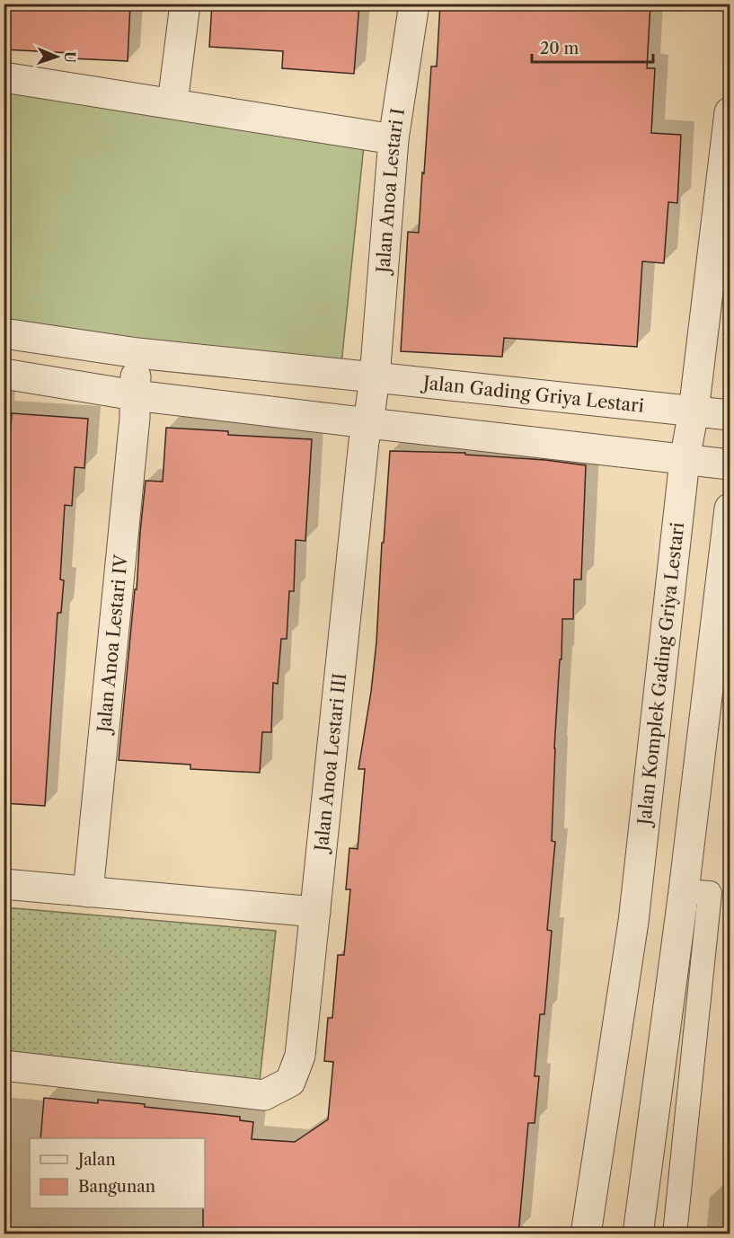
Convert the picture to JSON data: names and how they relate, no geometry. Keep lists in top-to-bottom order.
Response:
{
  "streets": {
    "street": [
      "Jalan Anoa Lestari I",
      "Jalan Gading Griya Lestari",
      "Jalan Anoa Lestari IV",
      "Jalan Komplek Gading Griya Lestari",
      "Jalan Anoa Lestari III"
    ]
  },
  "crossings": [
    ["Jalan Anoa Lestari I", "Jalan Gading Griya Lestari"],
    ["Jalan Anoa Lestari I", "Jalan Anoa Lestari III"],
    ["Jalan Gading Griya Lestari", "Jalan Komplek Gading Griya Lestari"]
  ],
  "legend": ["Jalan", "Bangunan"],
  "scale_bar": "20 m",
  "north": "right"
}
